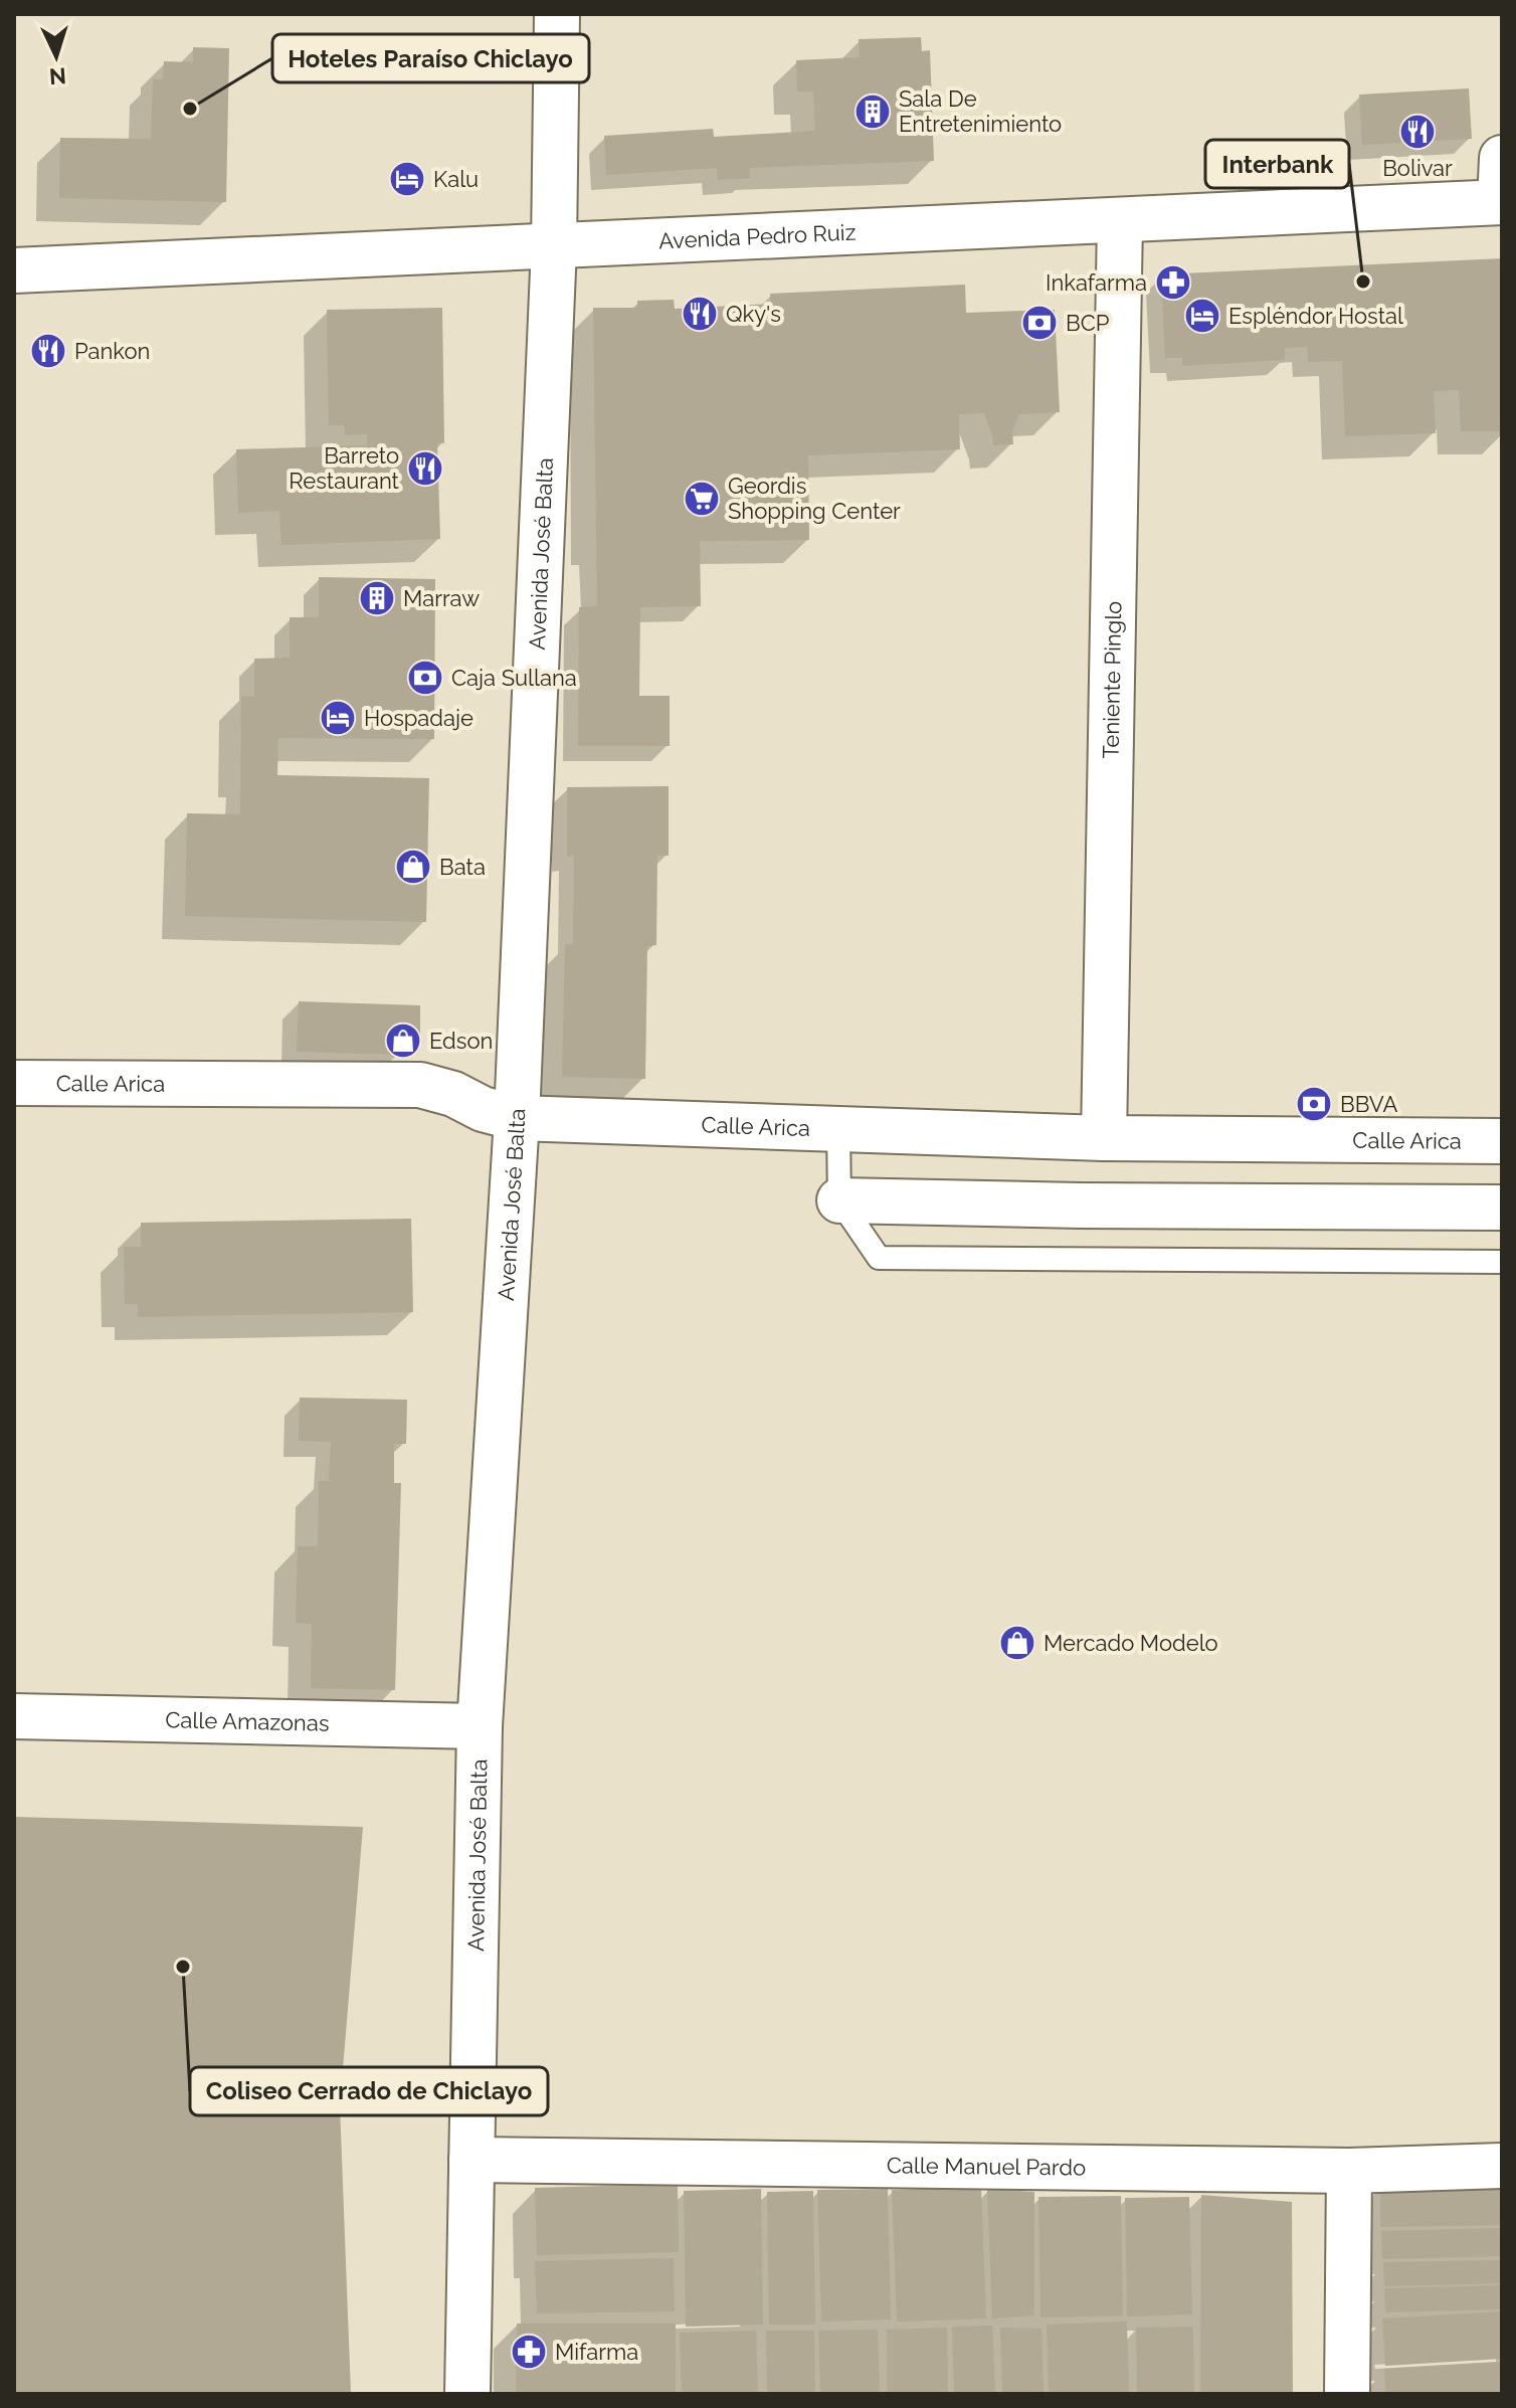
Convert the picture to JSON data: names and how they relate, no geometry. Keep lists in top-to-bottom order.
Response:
{
  "streets": {
    "street": [
      "Avenida Pedro Ruiz",
      "Avenida José Balta",
      "Teniente Pinglo",
      "Calle Arica",
      "Calle Amazonas",
      "Calle Manuel Pardo"
    ]
  },
  "crossings": [
    ["Avenida Pedro Ruiz", "Avenida José Balta"],
    ["Avenida Pedro Ruiz", "Teniente Pinglo"],
    ["Avenida José Balta", "Calle Arica"],
    ["Avenida José Balta", "Calle Amazonas"],
    ["Avenida José Balta", "Calle Manuel Pardo"],
    ["Teniente Pinglo", "Calle Arica"]
  ],
  "places": {
    "other": ["Hoteles Paraíso Chiclayo", "Interbank", "Coliseo Cerrado de Chiclayo"],
    "building": ["Sala De Entretenimiento", "Marraw"],
    "restaurant": [
      "Bolivar",
      "Qky's",
      "Pankon",
      "Barreto Restaurant"
    ],
    "hotel": ["Kalu", "Espléndor Hostal", "Hospadaje"],
    "pharmacy": ["Inkafarma", "Mifarma"],
    "bank": ["BCP", "Caja Sullana", "BBVA"],
    "supermarket": ["Geordis Shopping Center"],
    "shop": ["Bata", "Edson", "Mercado Modelo"]
  },
  "north": "bottom"
}
